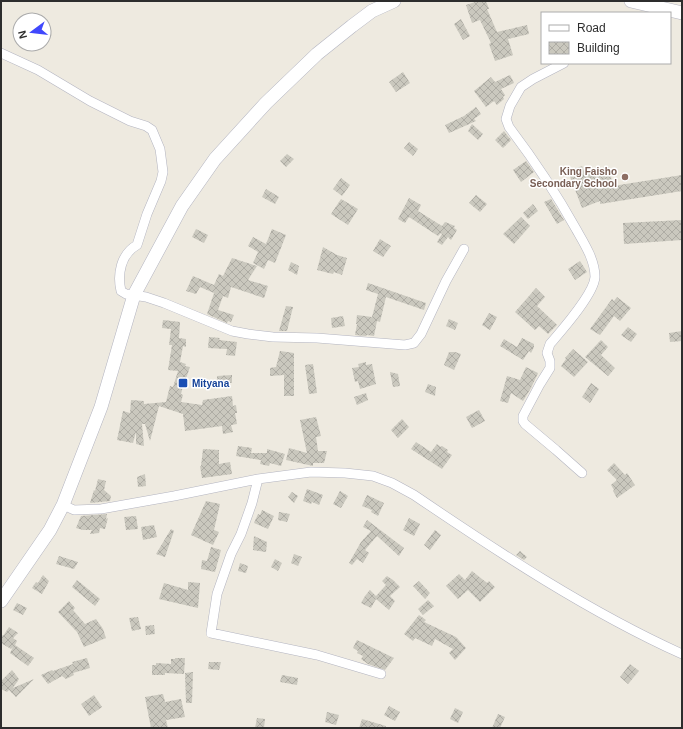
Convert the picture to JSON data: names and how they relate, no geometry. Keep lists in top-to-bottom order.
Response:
{
  "places": {
    "other": ["King Faisho Secondary School"],
    "transit": ["Mityana"]
  },
  "legend": ["Road", "Building"],
  "north": "left"
}
